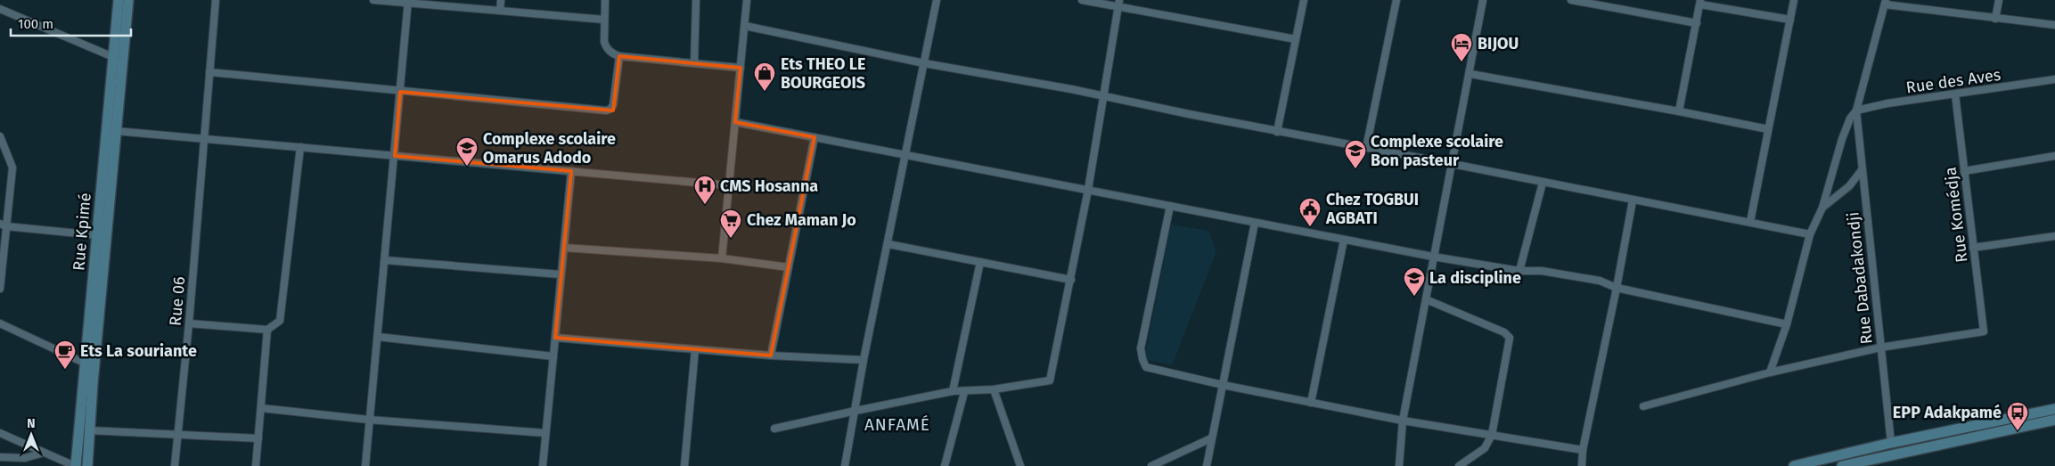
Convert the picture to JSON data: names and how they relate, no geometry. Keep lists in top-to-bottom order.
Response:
{
  "streets": {
    "main road": ["Rue Kpimé"],
    "street": [
      "Rue des Aves",
      "Rue Komédja",
      "Rue Dabadakondji",
      "Rue 06"
    ]
  },
  "crossings": [
    ["Rue des Aves", "Rue Komédja"],
    ["Rue des Aves", "Rue Dabadakondji"],
    ["Rue Komédja", "Rue Dabadakondji"]
  ],
  "districts": ["ANFAMÉ"],
  "places": {
    "hotel": ["BIJOU"],
    "shop": ["Ets THEO LE BOURGEOIS"],
    "school or university": ["Complexe scolaire Omarus Adodo", "Complexe scolaire Bon pasteur", "La discipline"],
    "hospital": ["CMS Hosanna"],
    "public building": ["Chez TOGBUI AGBATI"],
    "supermarket": ["Chez Maman Jo"],
    "cafe": ["Ets La souriante"],
    "bus stop": ["EPP Adakpamé"]
  },
  "scale_bar": "100 m",
  "north": "top"
}
